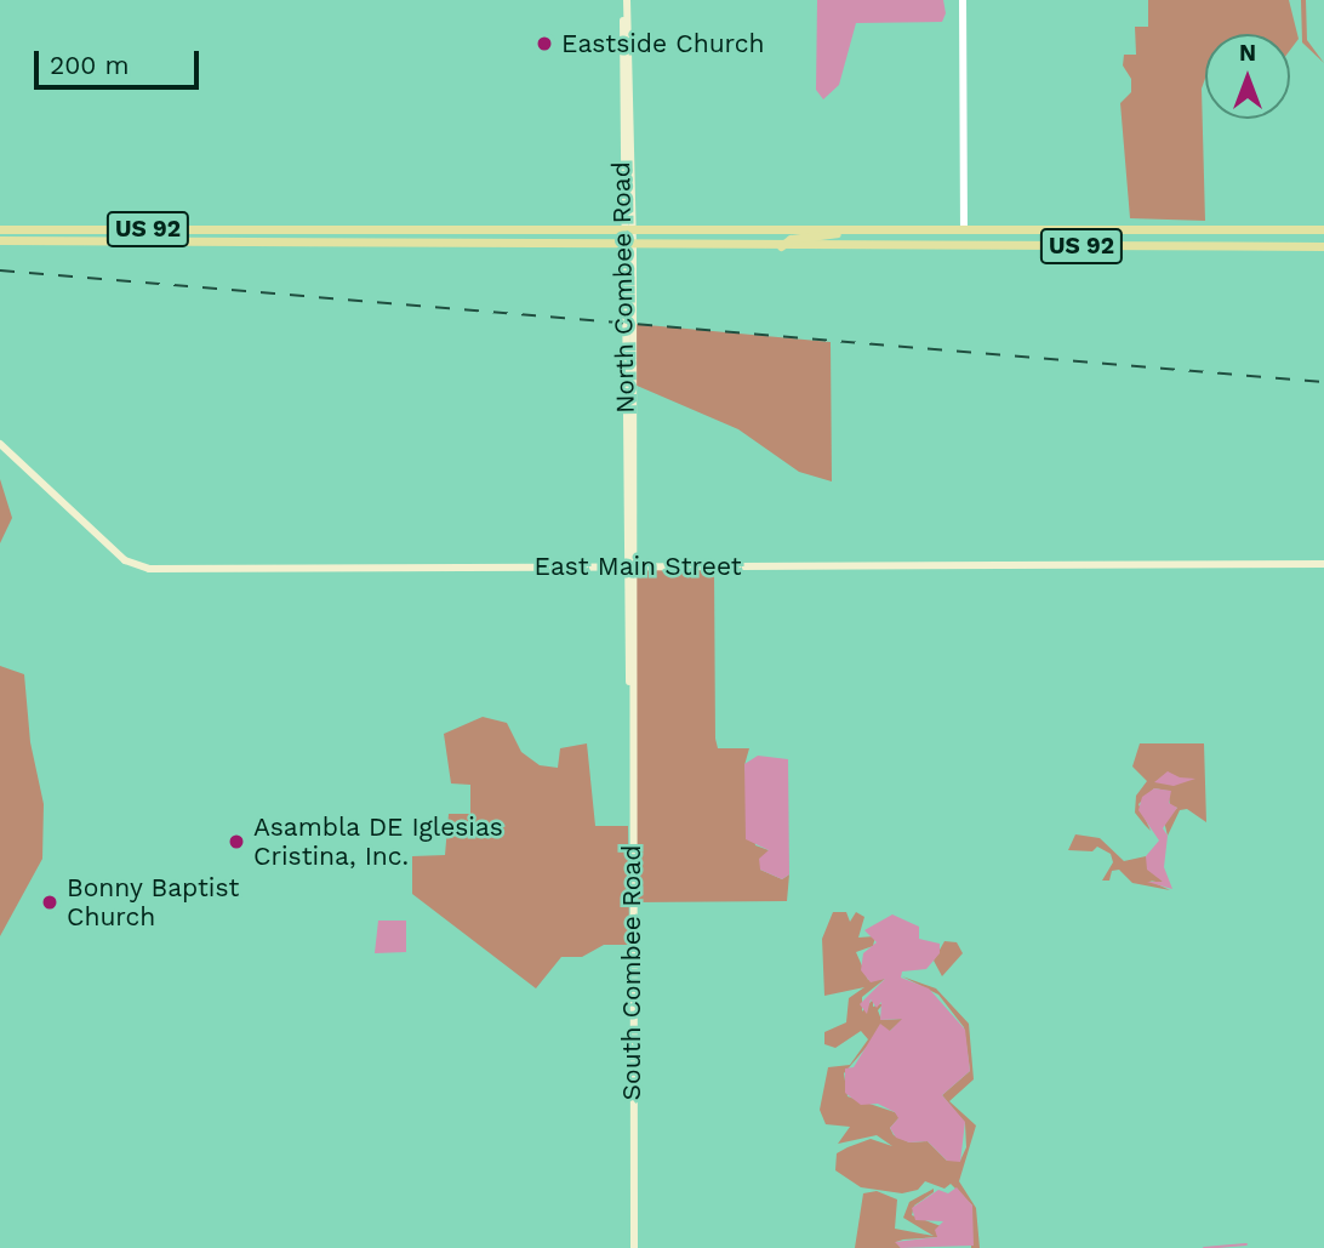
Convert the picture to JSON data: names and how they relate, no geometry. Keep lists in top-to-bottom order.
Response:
{
  "streets": {
    "main road": [
      "US 92",
      "North Combee Road",
      "East Main Street",
      "South Combee Road"
    ]
  },
  "crossings": [
    ["US 92", "North Combee Road"],
    ["North Combee Road", "East Main Street"],
    ["North Combee Road", "South Combee Road"],
    ["East Main Street", "South Combee Road"]
  ],
  "places": ["Eastside Church", "Asambla DE Iglesias Cristina, Inc.", "Bonny Baptist Church"],
  "scale_bar": "200 m",
  "north": "top"
}
